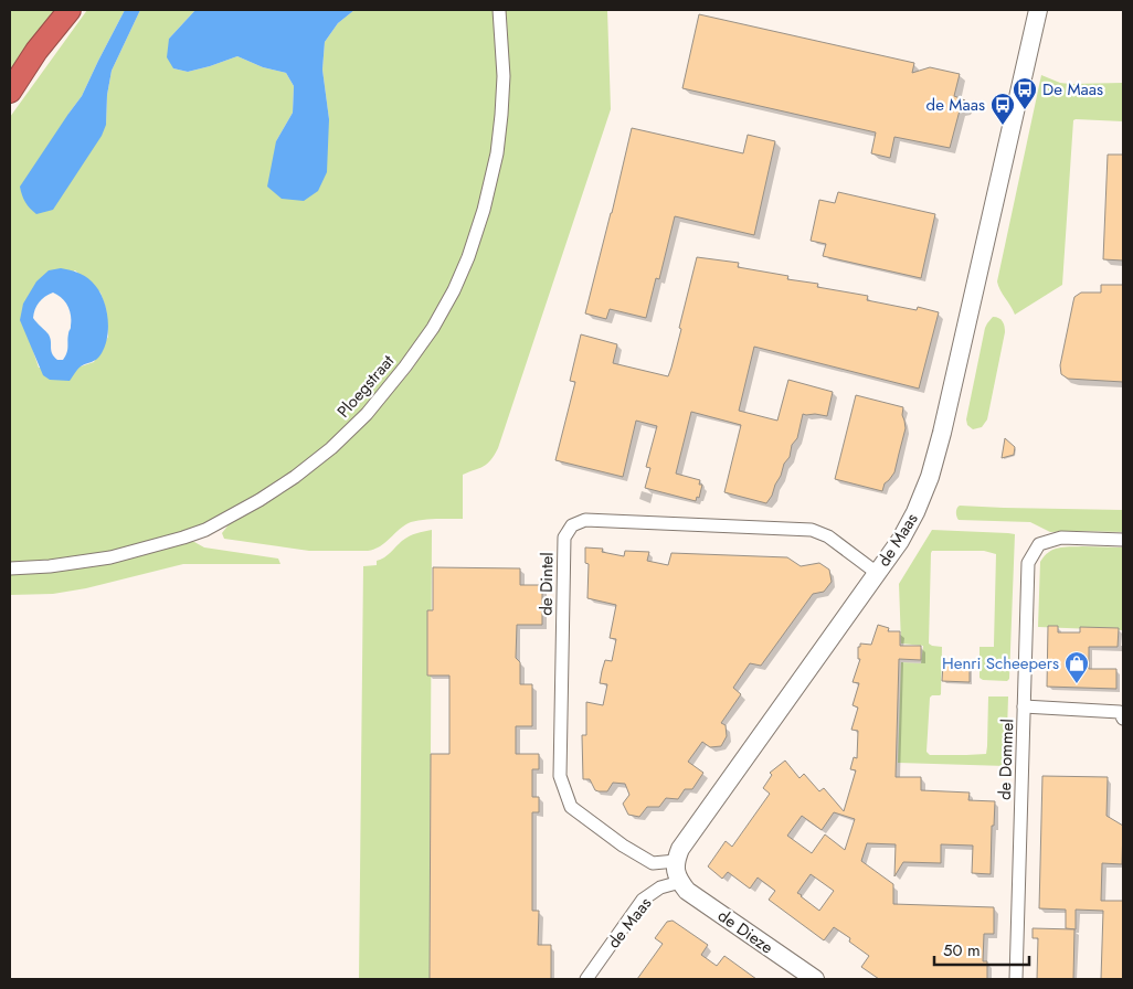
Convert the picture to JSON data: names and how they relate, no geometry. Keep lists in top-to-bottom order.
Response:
{
  "streets": {
    "street": [
      "Ploegstraat",
      "de Maas",
      "de Dintel",
      "de Dommel",
      "de Dieze"
    ]
  },
  "crossings": [
    ["de Maas", "de Dintel"],
    ["de Maas", "de Dieze"]
  ],
  "places": {
    "bus stop": ["De Maas", "de Maas"],
    "shop": ["Henri Scheepers"]
  },
  "scale_bar": "50 m"
}
